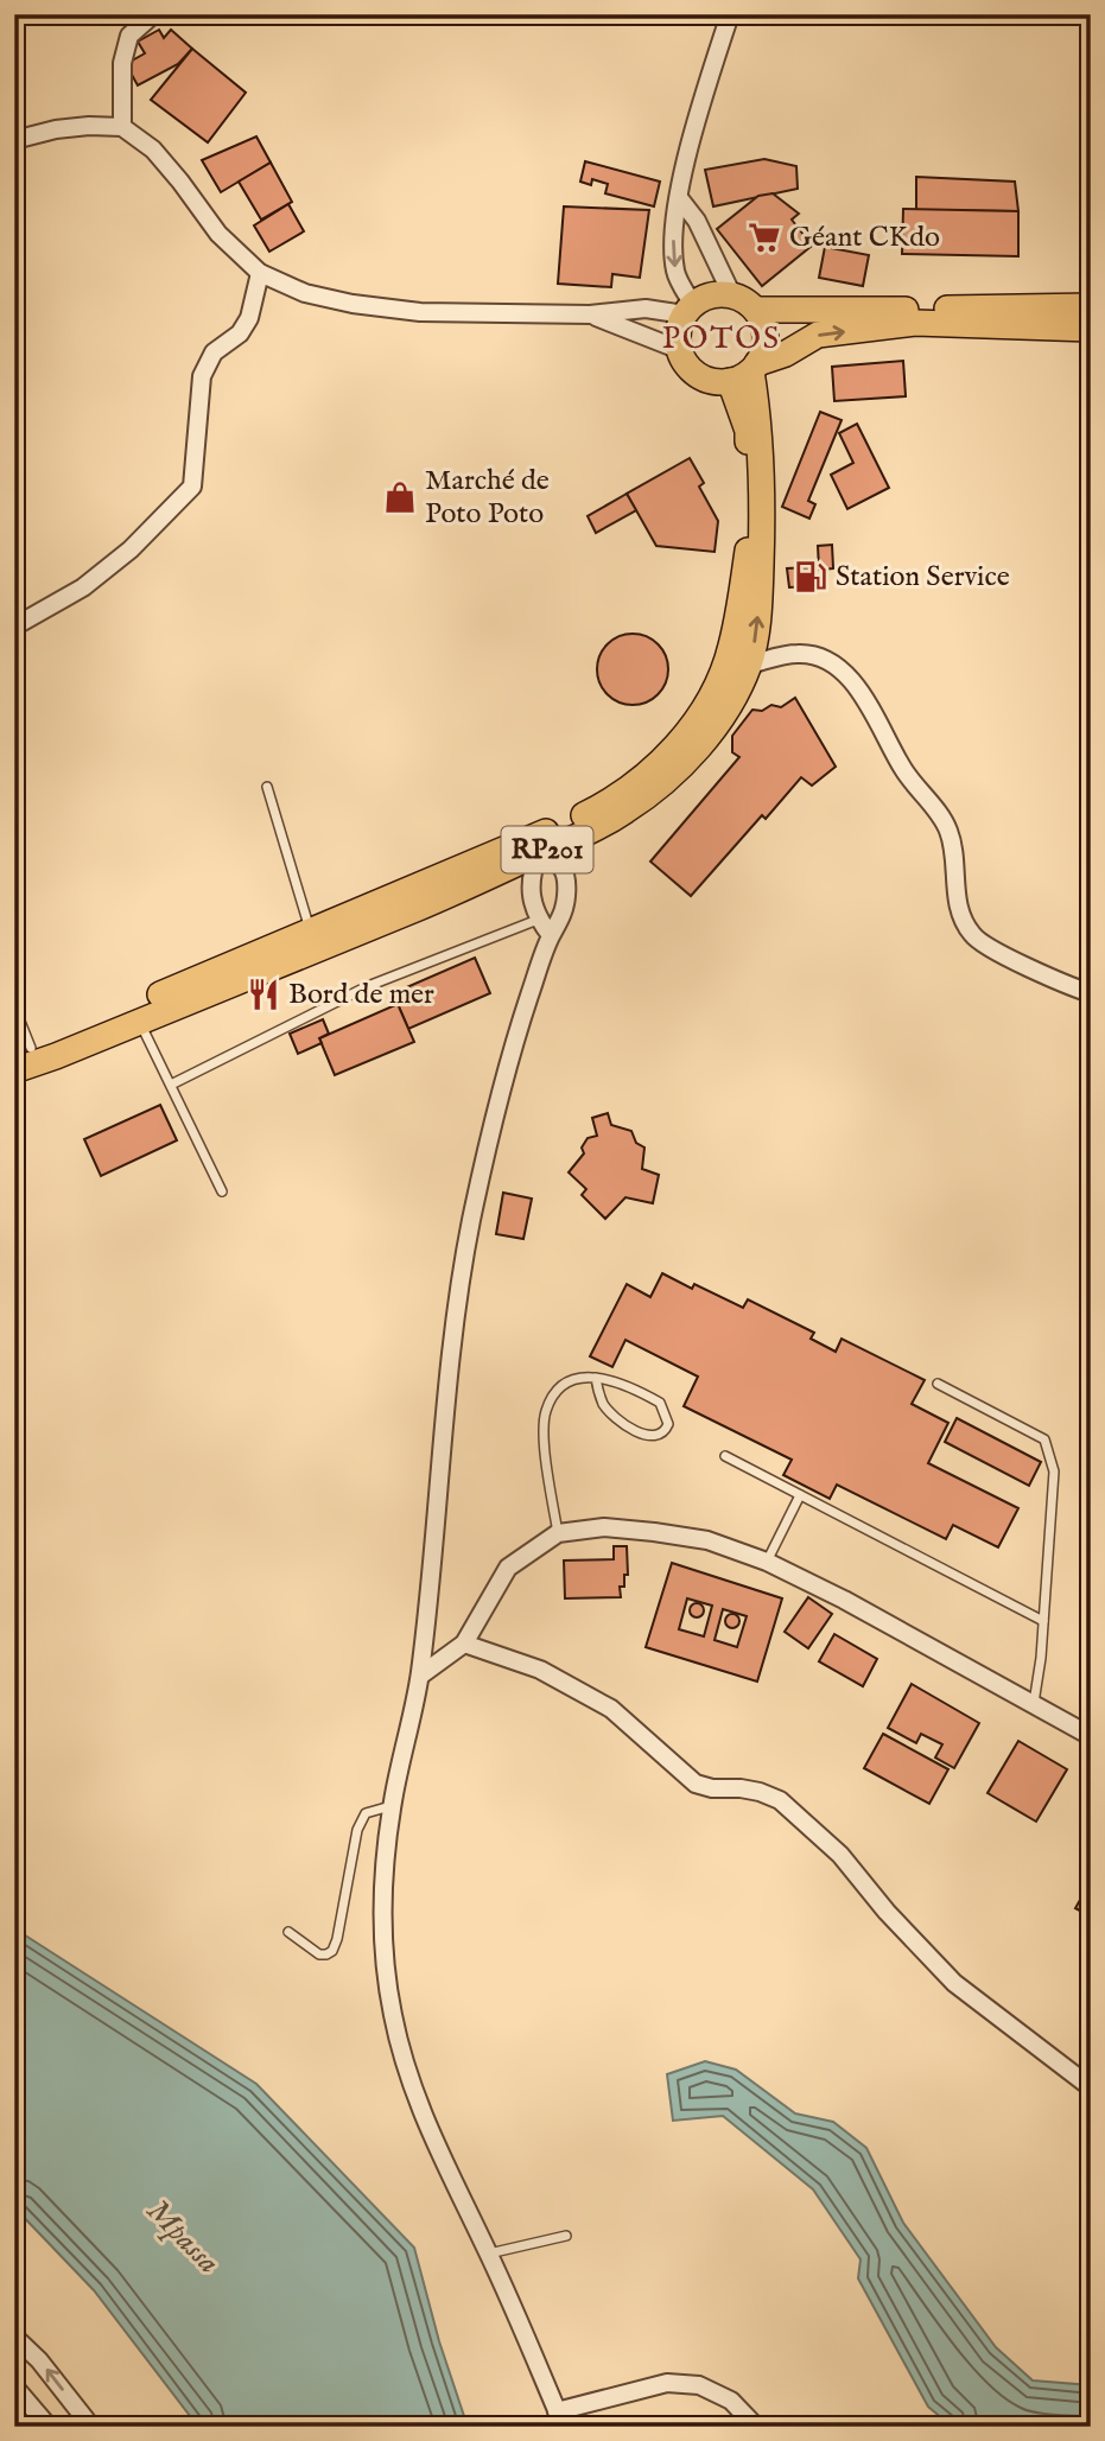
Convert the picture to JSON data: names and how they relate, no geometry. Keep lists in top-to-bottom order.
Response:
{
  "streets": {
    "main road": ["RP201"]
  },
  "districts": ["POTOS"],
  "water": ["Mpassa"],
  "places": {
    "supermarket": ["Géant CKdo"],
    "shop": ["Marché de Poto Poto"],
    "fuel station": ["Station Service"],
    "restaurant": ["Bord de mer"]
  }
}
